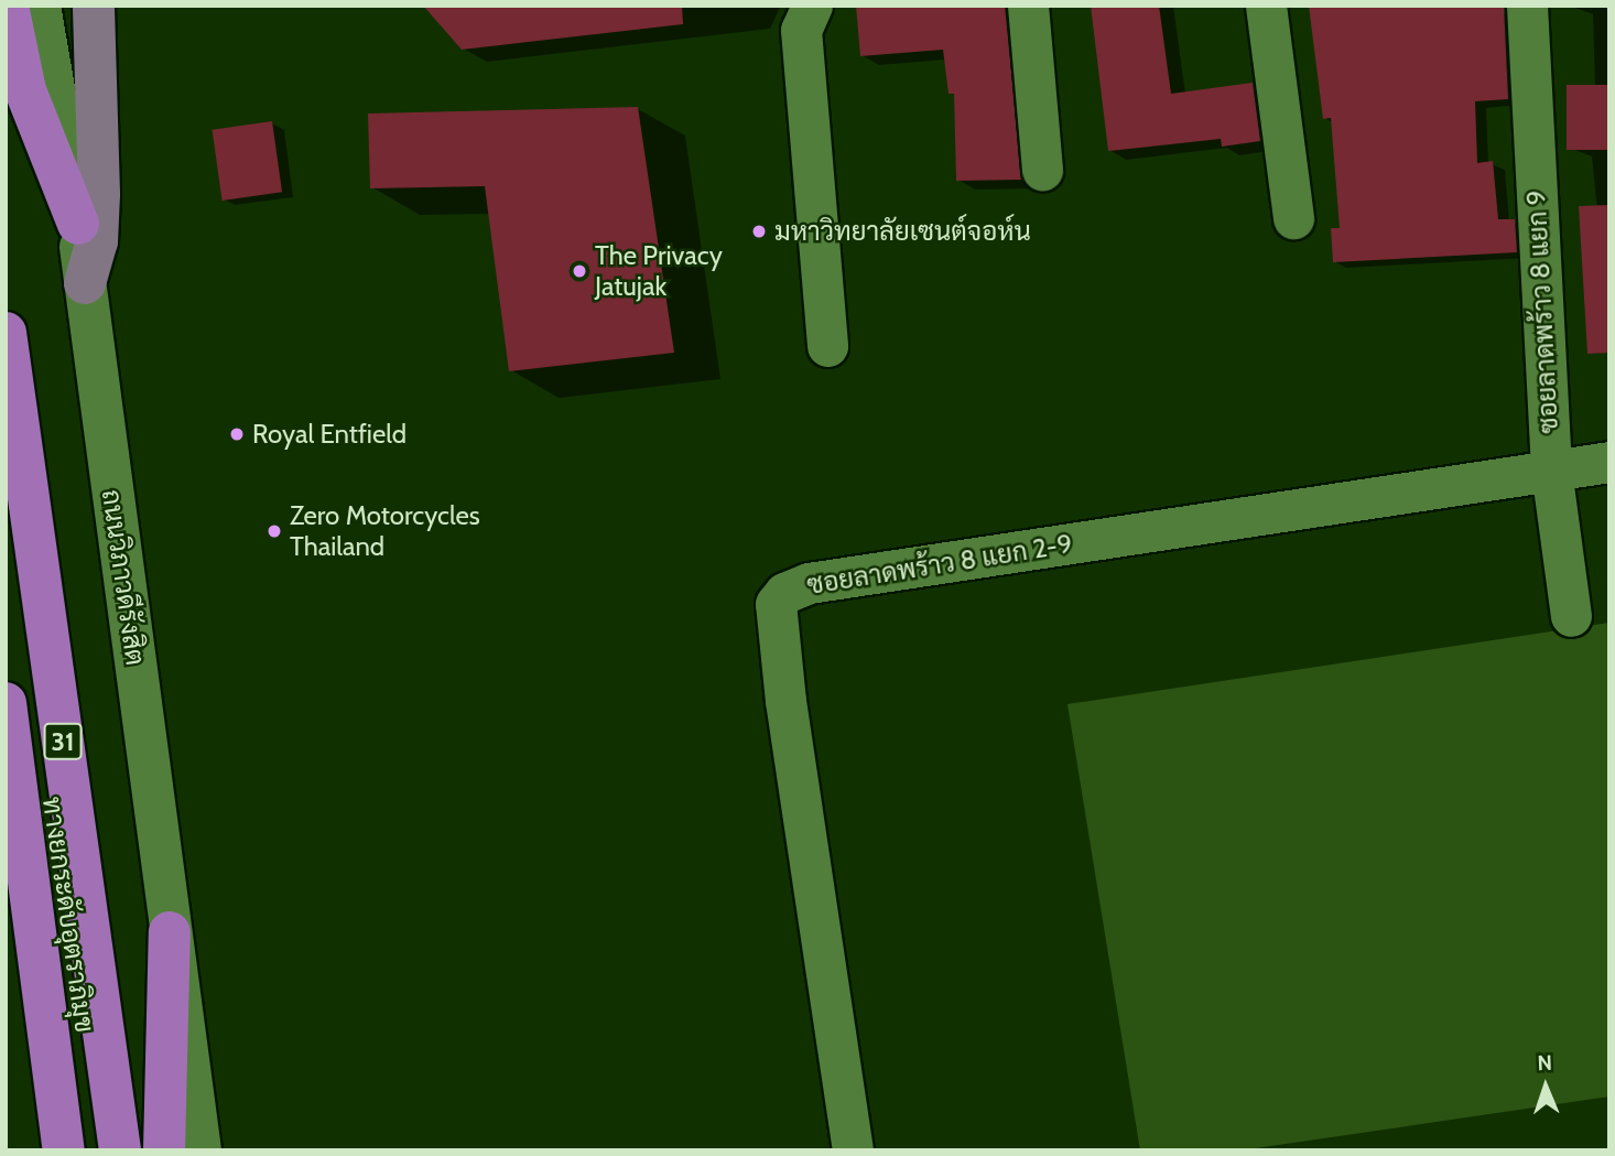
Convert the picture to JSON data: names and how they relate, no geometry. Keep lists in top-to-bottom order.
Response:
{
  "streets": {
    "highway": ["31", "ทางยกระดับอุตราภิมุข"],
    "main road": ["ถนนวิภาวดีรังสิต"],
    "street": ["ซอยลาดพร้าว 8 แยก 9", "ซอยลาดพร้าว 8 แยก 2-9"]
  },
  "crossings": [
    ["ซอยลาดพร้าว 8 แยก 9", "ซอยลาดพร้าว 8 แยก 2-9"]
  ],
  "places": [
    "มหาวิทยาลัยเซนต์จอห์น",
    "The Privacy Jatujak",
    "Royal Entfield",
    "Zero Motorcycles Thailand"
  ],
  "north": "top"
}
